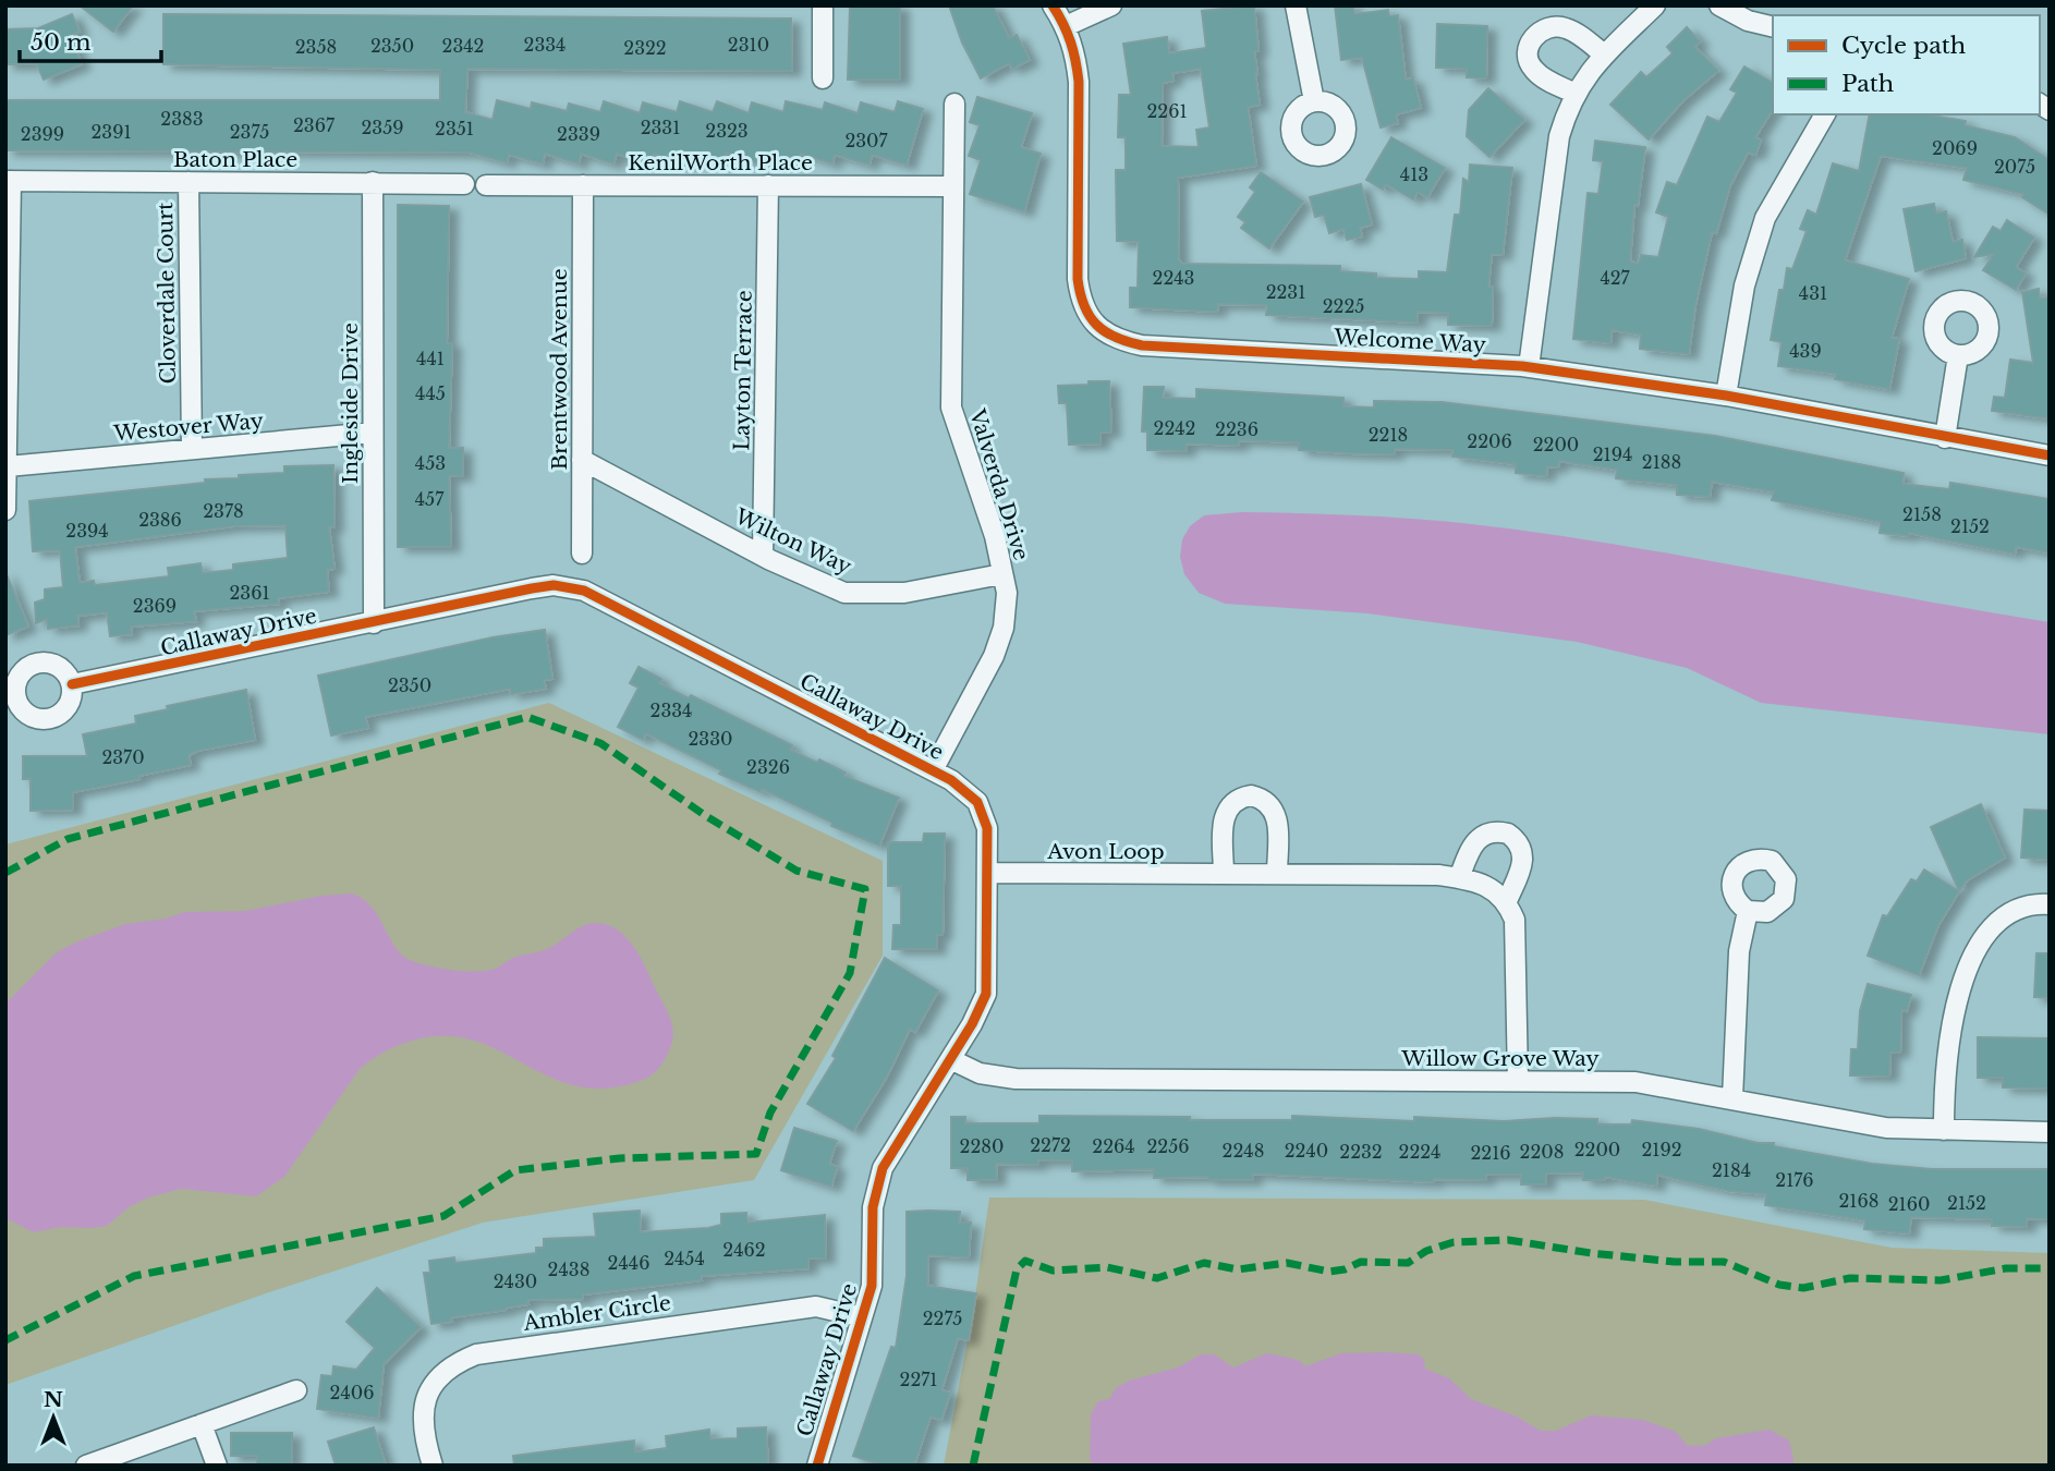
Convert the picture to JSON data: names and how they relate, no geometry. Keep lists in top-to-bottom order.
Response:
{
  "streets": {
    "street": [
      "Baton Place",
      "KenilWorth Place",
      "Cloverdale Court",
      "Welcome Way",
      "Brentwood Avenue",
      "Layton Terrace",
      "Ingleside Drive",
      "Westover Way",
      "Valverda Drive",
      "Wilton Way",
      "Callaway Drive",
      "Avon Loop",
      "Willow Grove Way",
      "Ambler Circle"
    ]
  },
  "crossings": [
    ["Baton Place", "Cloverdale Court"],
    ["Baton Place", "Ingleside Drive"],
    ["KenilWorth Place", "Brentwood Avenue"],
    ["KenilWorth Place", "Layton Terrace"],
    ["KenilWorth Place", "Valverda Drive"],
    ["Cloverdale Court", "Westover Way"],
    ["Brentwood Avenue", "Wilton Way"],
    ["Layton Terrace", "Wilton Way"],
    ["Ingleside Drive", "Westover Way"],
    ["Ingleside Drive", "Callaway Drive"],
    ["Valverda Drive", "Wilton Way"],
    ["Valverda Drive", "Callaway Drive"],
    ["Callaway Drive", "Avon Loop"],
    ["Callaway Drive", "Willow Grove Way"],
    ["Callaway Drive", "Ambler Circle"]
  ],
  "house_numbers": [
    "2334",
    "2310",
    "2350",
    "2342",
    "2358",
    "2322",
    "2261",
    "2383",
    "2367",
    "2359",
    "2331",
    "2351",
    "2323",
    "2391",
    "2375",
    "2399",
    "2339",
    "2307",
    "2069",
    "2075",
    "413",
    "2243",
    "427",
    "2231",
    "431",
    "2225",
    "439",
    "441",
    "445",
    "2242",
    "2236",
    "2218",
    "2206",
    "2200",
    "2194",
    "2188",
    "453",
    "457",
    "2378",
    "2158",
    "2386",
    "2152",
    "2394",
    "2361",
    "2369",
    "2350",
    "2334",
    "2330",
    "2370",
    "2326",
    "2272",
    "2280",
    "2264",
    "2256",
    "2200",
    "2192",
    "2248",
    "2240",
    "2232",
    "2224",
    "2208",
    "2216",
    "2184",
    "2176",
    "2168",
    "2152",
    "2160",
    "2462",
    "2454",
    "2446",
    "2438",
    "2430",
    "2275",
    "2271",
    "2406"
  ],
  "legend": ["Cycle path", "Path"],
  "scale_bar": "50 m",
  "north": "top"
}
